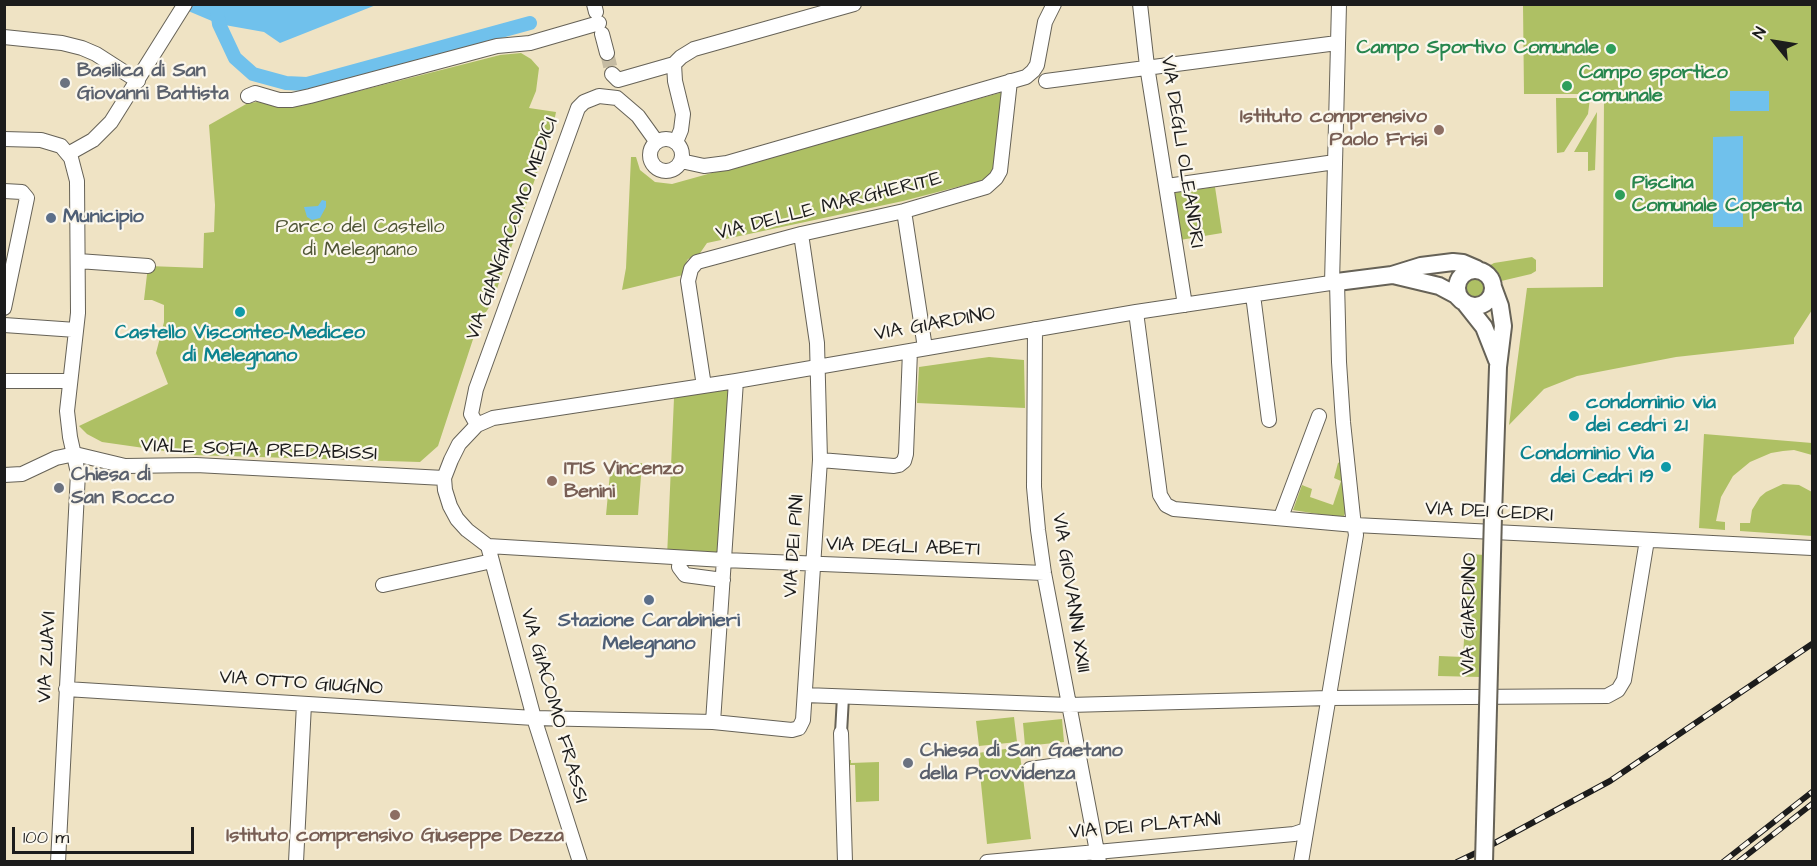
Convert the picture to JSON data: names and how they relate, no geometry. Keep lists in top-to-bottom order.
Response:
{
  "streets": {
    "street": [
      "VIA DEGLI OLEANDRI",
      "VIA DELLE MARGHERITE",
      "VIA GIANGIACOMO MEDICI",
      "VIA GIARDINO",
      "VIALE SOFIA PREDABISSI",
      "VIA DEI CEDRI",
      "VIA DEI PINI",
      "VIA DEGLI ABETI",
      "VIA GIOVANNI XXIII",
      "VIA ZUAVI",
      "VIA OTTO GIUGNO",
      "VIA GIACOMO FRASSI",
      "VIA DEI PLATANI"
    ]
  },
  "crossings": [
    ["VIA DEGLI OLEANDRI", "VIA GIARDINO"],
    ["VIA DELLE MARGHERITE", "VIA GIARDINO"],
    ["VIA DELLE MARGHERITE", "VIA DEI PINI"],
    ["VIA GIANGIACOMO MEDICI", "VIA GIARDINO"],
    ["VIA GIARDINO", "VIA DEI CEDRI"],
    ["VIA GIARDINO", "VIA DEI PINI"],
    ["VIA GIARDINO", "VIA GIOVANNI XXIII"],
    ["VIALE SOFIA PREDABISSI", "VIA ZUAVI"],
    ["VIA DEI PINI", "VIA DEGLI ABETI"],
    ["VIA DEI PINI", "VIA OTTO GIUGNO"],
    ["VIA DEGLI ABETI", "VIA GIOVANNI XXIII"],
    ["VIA DEGLI ABETI", "VIA GIACOMO FRASSI"],
    ["VIA GIOVANNI XXIII", "VIA DEI PLATANI"],
    ["VIA ZUAVI", "VIA OTTO GIUGNO"],
    ["VIA OTTO GIUGNO", "VIA GIACOMO FRASSI"]
  ],
  "parks": ["Parco del Castello di Melegnano"],
  "places": [
    "Campo Sportivo Comunale",
    "Basilica di San Giovanni Battista",
    "Campo sportico comunale",
    "Istituto comprensivo Paolo Frisi",
    "Piscina Comunale Coperta",
    "Municipio",
    "Castello Visconteo-Mediceo di Melegnano",
    "condominio via dei cedri 21",
    "Condominio Via dei Cedri 19",
    "ITIS Vincenzo Benini",
    "Chiesa di San Rocco",
    "Stazione Carabinieri Melegnano",
    "Chiesa di San Gaetano della Provvidenza",
    "Istituto comprensivo Giuseppe Dezza"
  ],
  "scale_bar": "100 m",
  "north": "top left"
}
